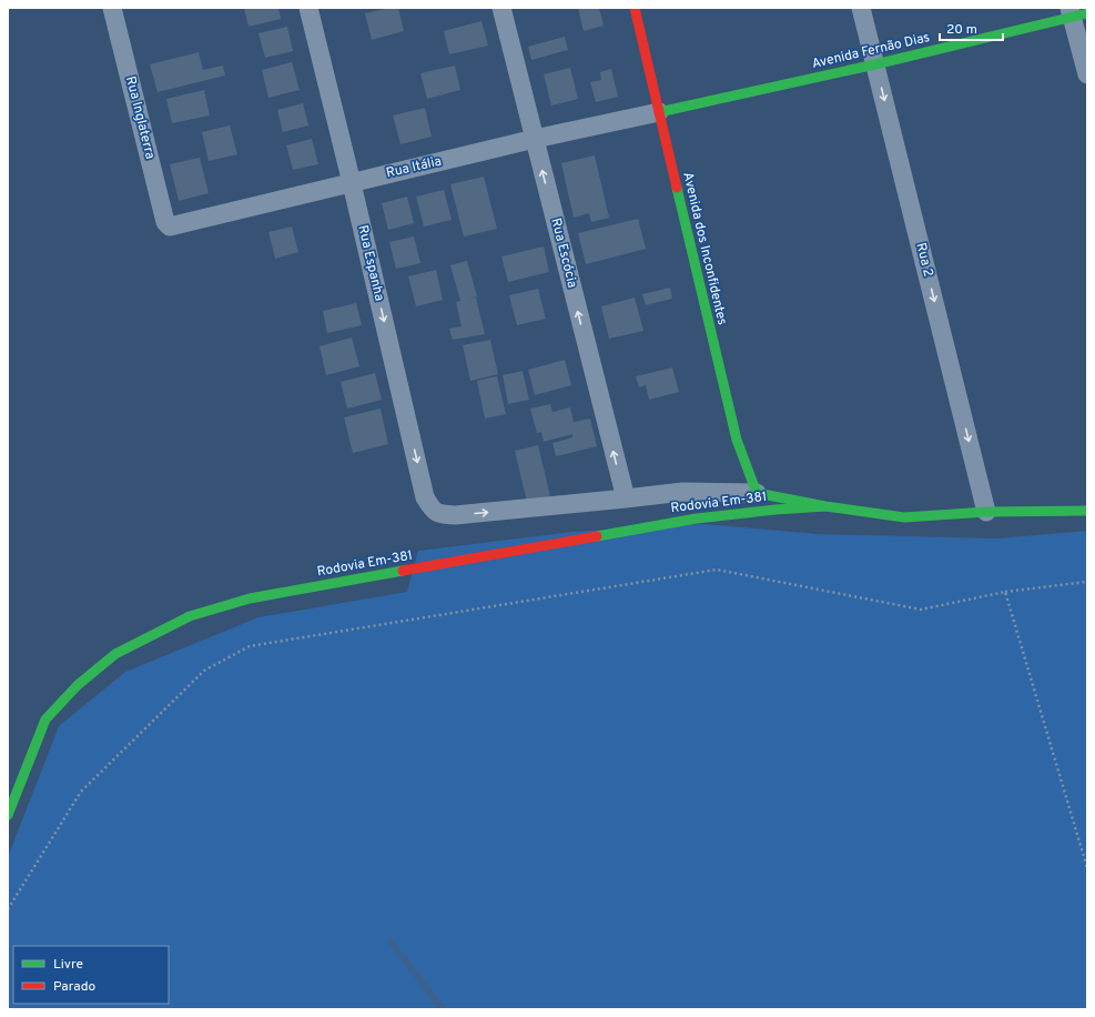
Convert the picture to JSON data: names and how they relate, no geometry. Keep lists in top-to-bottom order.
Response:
{
  "streets": {
    "street": [
      "Avenida Fernão Dias",
      "Rua Inglaterra",
      "Rua Itália",
      "Avenida dos Inconfidentes",
      "Rua Escócia",
      "Rua 2",
      "Rua Espanha",
      "Rodovia Em-381"
    ]
  },
  "crossings": [
    ["Avenida Fernão Dias", "Rua Itália"],
    ["Avenida Fernão Dias", "Avenida dos Inconfidentes"],
    ["Avenida Fernão Dias", "Rua 2"],
    ["Rua Inglaterra", "Rua Itália"],
    ["Rua Itália", "Avenida dos Inconfidentes"],
    ["Rua Itália", "Rua Escócia"],
    ["Rua Itália", "Rua Espanha"],
    ["Avenida dos Inconfidentes", "Rodovia Em-381"],
    ["Rua Escócia", "Rua Espanha"],
    ["Rua 2", "Rodovia Em-381"]
  ],
  "one_way": ["Rua Escócia", "Rua 2"],
  "legend": ["Livre", "Parado"],
  "scale_bar": "20 m"
}
